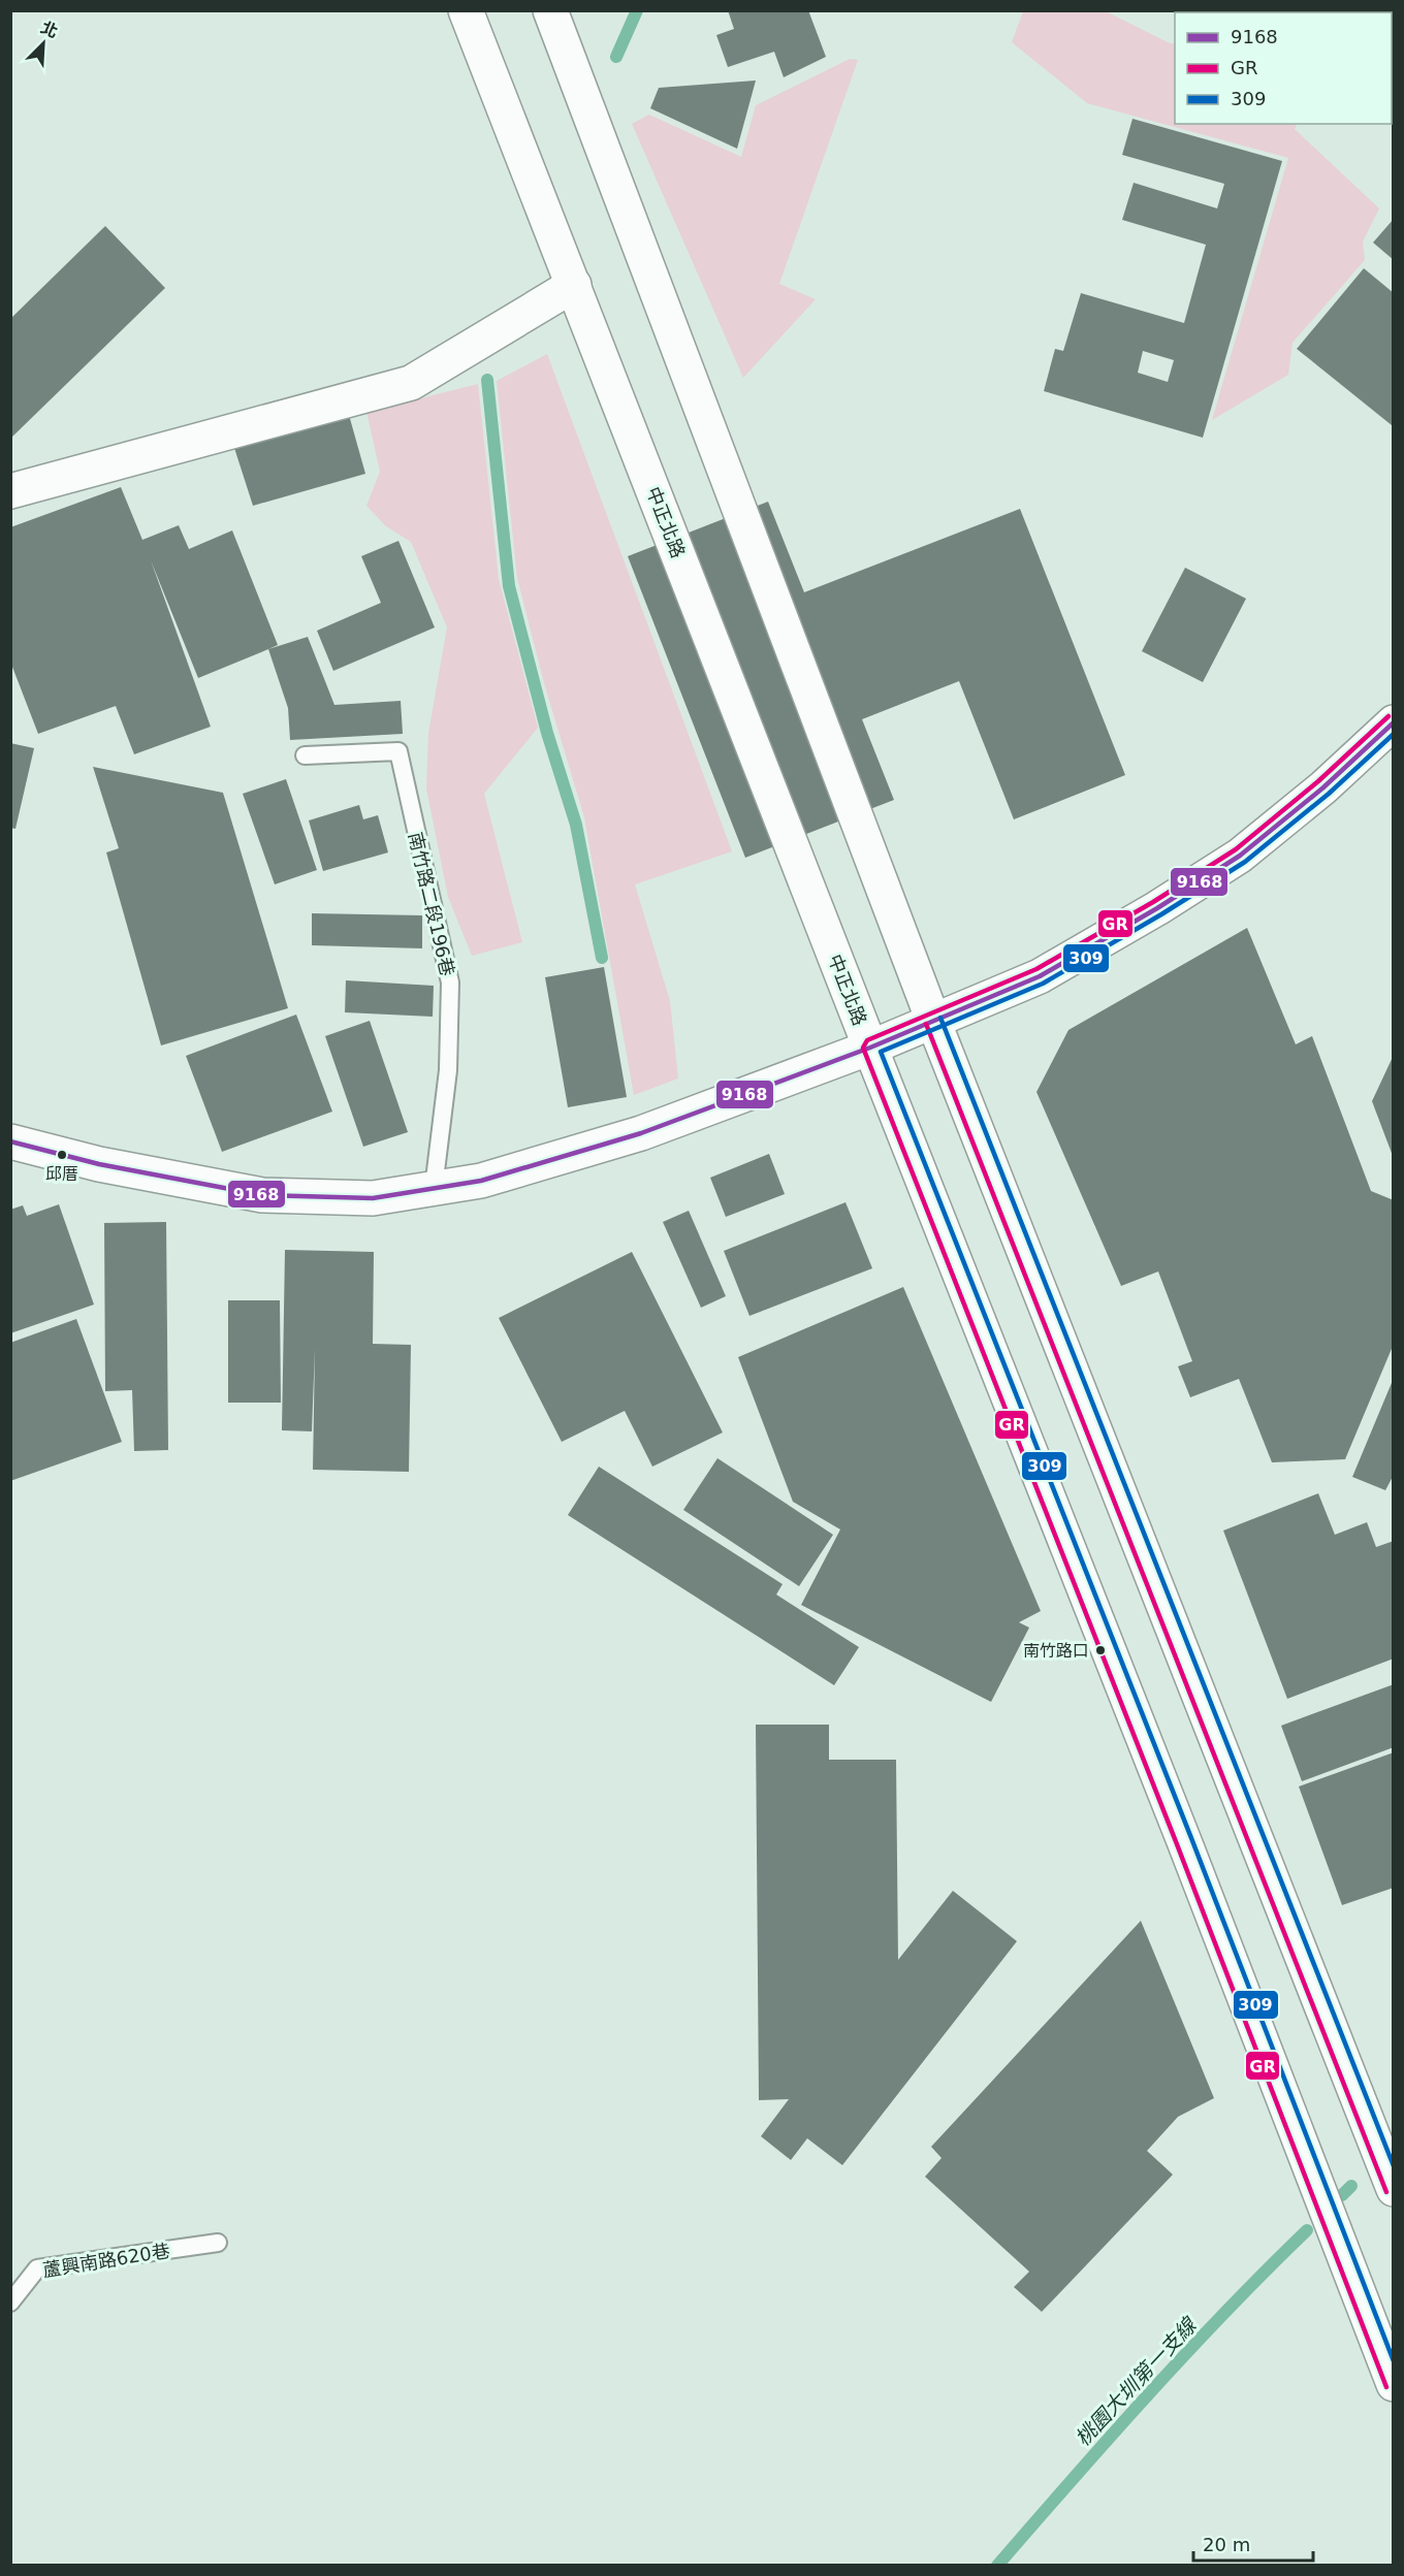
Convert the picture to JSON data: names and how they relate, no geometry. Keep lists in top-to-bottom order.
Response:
{
  "streets": {
    "street": ["中正北路"],
    "lane": ["南竹路二段196巷", "蘆興南路620巷"]
  },
  "water": ["桃園大圳第一支線"],
  "places": ["邱厝", "南竹路口"],
  "lines": ["transit line GR", "transit line 9168", "transit line 309"],
  "legend": ["9168", "GR", "309"],
  "scale_bar": "20 m",
  "north": "top right"
}
